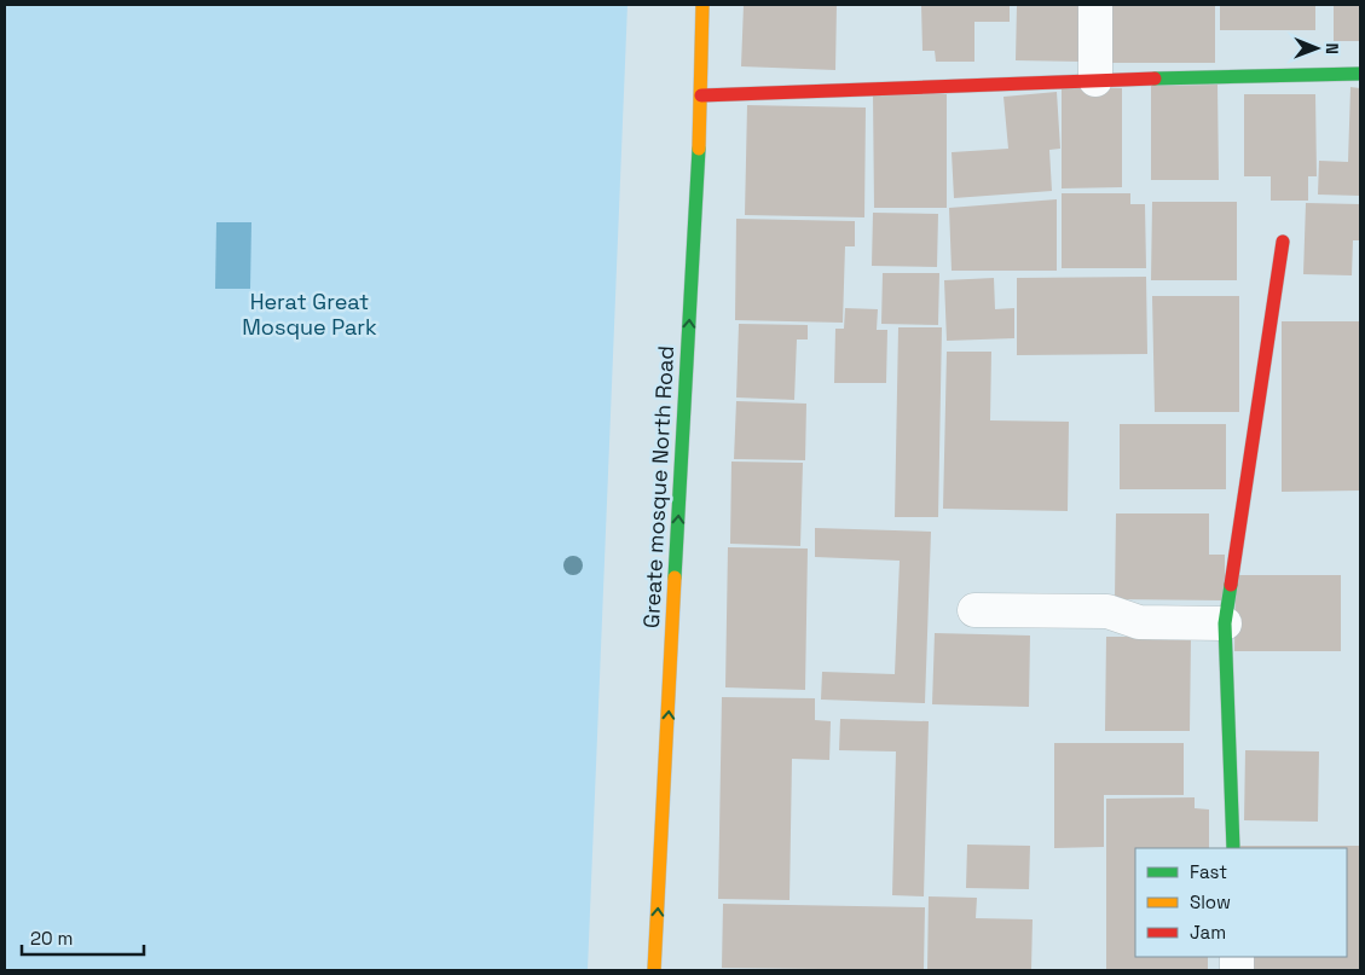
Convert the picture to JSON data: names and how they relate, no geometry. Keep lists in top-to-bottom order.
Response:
{
  "streets": {
    "street": ["Greate mosque North Road"]
  },
  "one_way": ["Greate mosque North Road"],
  "parks": ["Herat Great Mosque Park"],
  "legend": ["Fast", "Slow", "Jam"],
  "scale_bar": "20 m",
  "north": "right"
}
